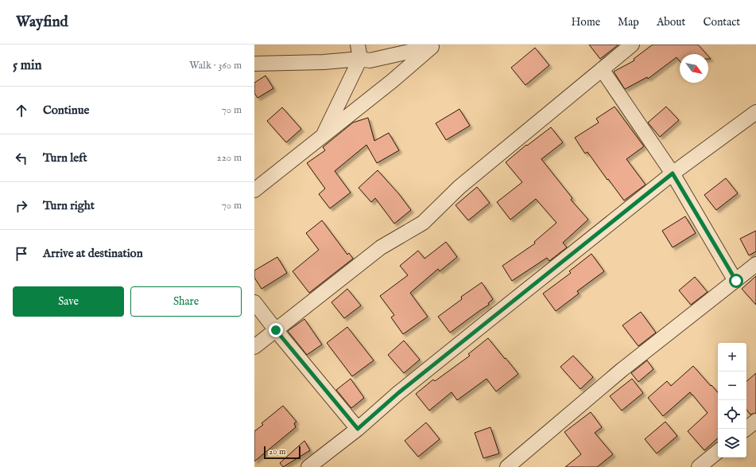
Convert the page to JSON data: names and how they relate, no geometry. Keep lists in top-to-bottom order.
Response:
{
  "scale_bar": "20 m",
  "north": "bottom right",
  "page": {
    "header": "Wayfind",
    "nav": [
      "Home",
      "Map",
      "About",
      "Contact"
    ],
    "heading": ["5 min", "Walk · 360 m"],
    "list": [
      ["Continue", "70 m"],
      ["Turn left", "220 m"],
      ["Turn right", "70 m"],
      "Arrive at destination"
    ],
    "buttons": ["Save", "Share"],
    "map_buttons": ["+", "−"],
    "scale": "20 m"
  }
}
